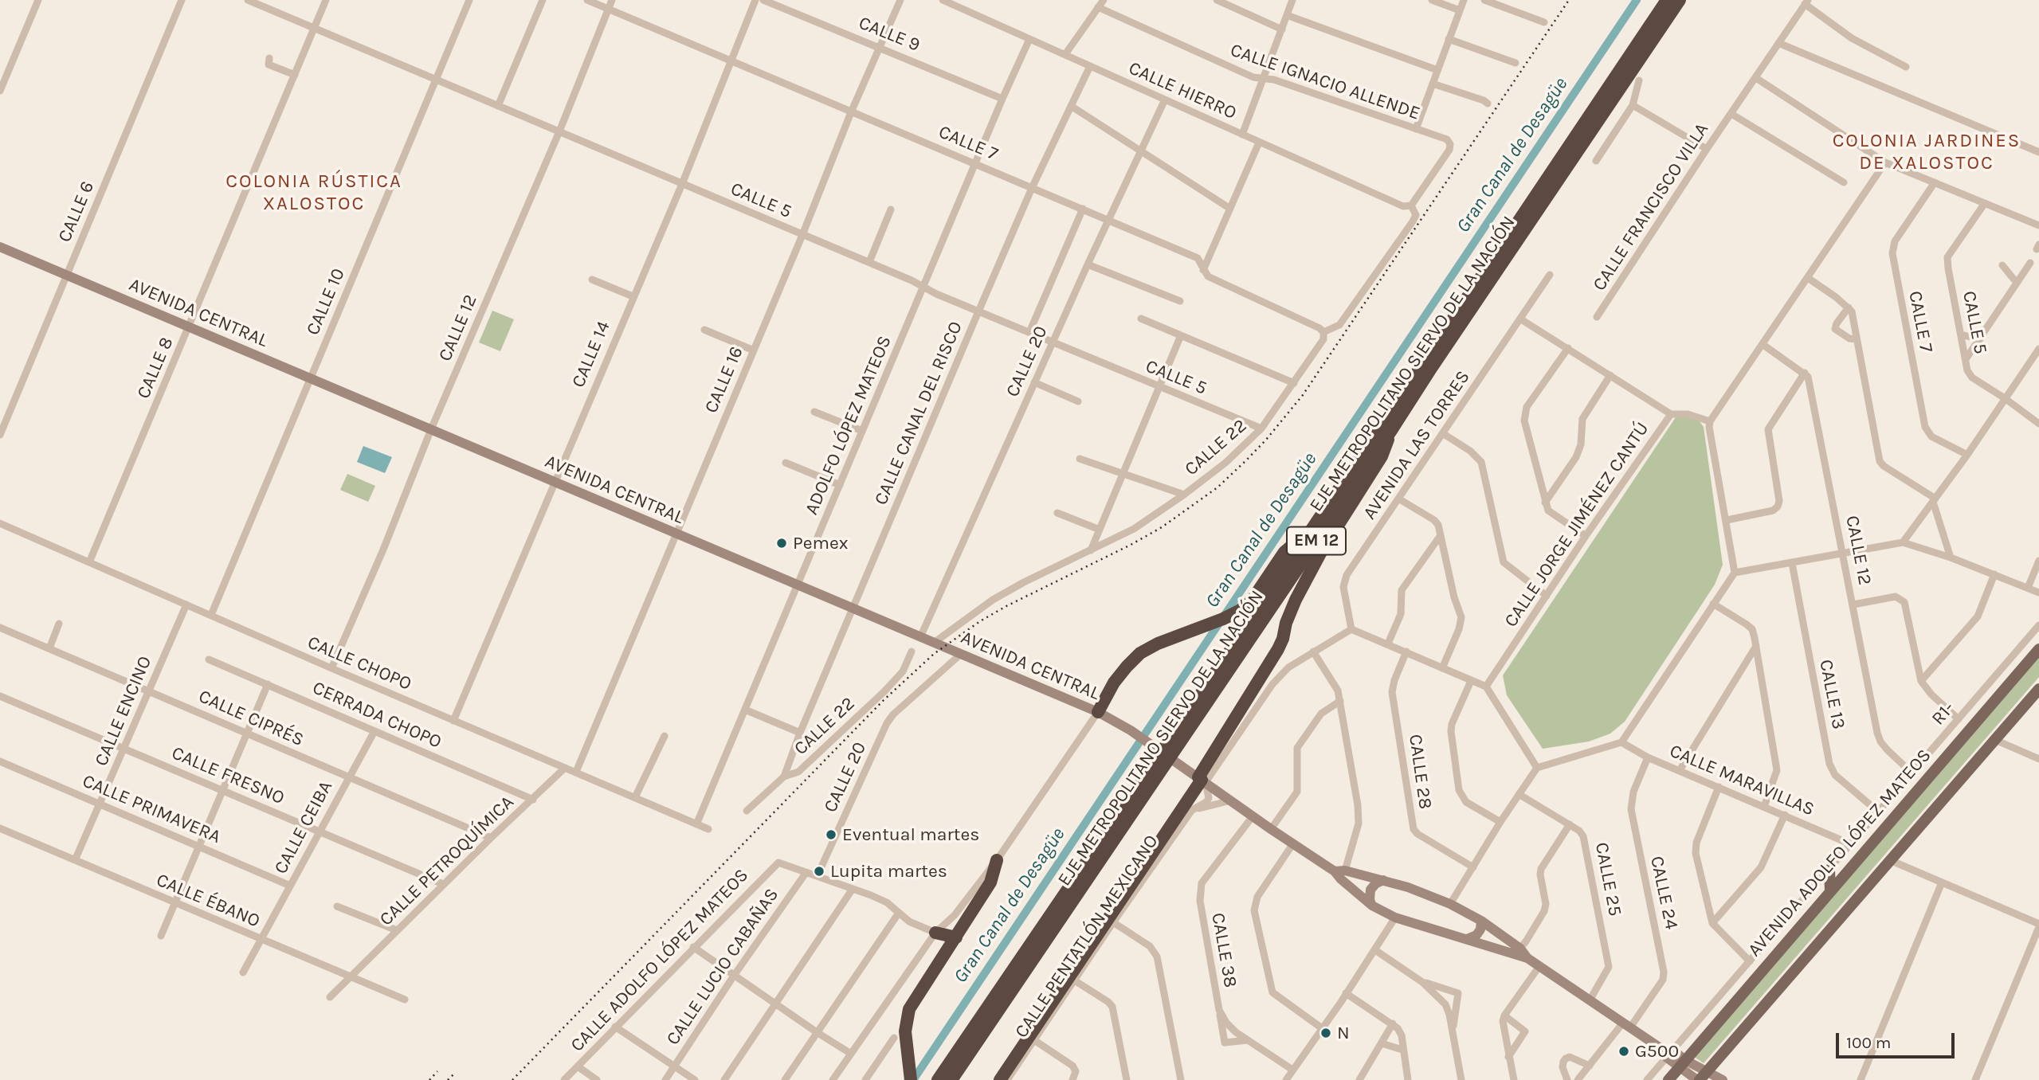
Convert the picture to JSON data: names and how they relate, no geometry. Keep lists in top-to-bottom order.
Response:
{
  "streets": {
    "highway": ["EJE METROPOLITANO SIERVO DE LA NACIÓN", "EM 12"],
    "main road": ["AVENIDA ADOLFO LÓPEZ MATEOS"],
    "street": [
      "CALLE 9",
      "CALLE IGNACIO ALLENDE",
      "CALLE HIERRO",
      "CALLE 7",
      "CALLE 5",
      "CALLE FRANCISCO VILLA",
      "CALLE 6",
      "CALLE 10",
      "AVENIDA CENTRAL",
      "CALLE 12",
      "CALLE 14",
      "CALLE 20",
      "CALLE 8",
      "CALLE 16",
      "CALLE CANAL DEL RISCO",
      "ADOLFO LÓPEZ MATEOS",
      "AVENIDA LAS TORRES",
      "CALLE 22",
      "CALLE JORGE JIMÉNEZ CANTÚ",
      "CALLE CHOPO",
      "CALLE 13",
      "CALLE ENCINO",
      "R1-",
      "CERRADA CHOPO",
      "CALLE CIPRÉS",
      "CALLE 28",
      "CALLE FRESNO",
      "CALLE MARAVILLAS",
      "CALLE PRIMAVERA",
      "CALLE CEIBA",
      "CALLE PETROQUÍMICA",
      "CALLE 25",
      "CALLE 24",
      "CALLE ÉBANO",
      "CALLE PENTATLÓN MEXICANO",
      "CALLE 38",
      "CALLE ADOLFO LÓPEZ MATEOS",
      "CALLE LUCIO CABAÑAS"
    ]
  },
  "crossings": [
    ["CALLE 9", "CALLE 16"],
    ["CALLE 9", "ADOLFO LÓPEZ MATEOS"],
    ["CALLE IGNACIO ALLENDE", "CALLE HIERRO"],
    ["CALLE HIERRO", "CALLE 20"],
    ["CALLE HIERRO", "CALLE CANAL DEL RISCO"],
    ["CALLE HIERRO", "ADOLFO LÓPEZ MATEOS"],
    ["CALLE 7", "CALLE 12"],
    ["CALLE 7", "CALLE 14"],
    ["CALLE 7", "CALLE 20"],
    ["CALLE 7", "CALLE 16"],
    ["CALLE 7", "CALLE CANAL DEL RISCO"],
    ["CALLE 7", "ADOLFO LÓPEZ MATEOS"],
    ["CALLE 7", "CALLE 22"],
    ["CALLE 5", "CALLE 10"],
    ["CALLE 5", "CALLE 12"],
    ["CALLE 5", "CALLE 14"],
    ["CALLE 5", "CALLE 20"],
    ["CALLE 5", "CALLE 8"],
    ["CALLE 5", "CALLE 16"],
    ["CALLE 5", "CALLE CANAL DEL RISCO"],
    ["CALLE 5", "ADOLFO LÓPEZ MATEOS"],
    ["CALLE 5", "CALLE 22"],
    ["CALLE 6", "AVENIDA CENTRAL"],
    ["CALLE 10", "AVENIDA CENTRAL"],
    ["CALLE 10", "CALLE CHOPO"],
    ["AVENIDA CENTRAL", "CALLE 12"],
    ["AVENIDA CENTRAL", "CALLE 14"],
    ["AVENIDA CENTRAL", "CALLE 20"],
    ["AVENIDA CENTRAL", "CALLE 8"],
    ["AVENIDA CENTRAL", "CALLE 16"],
    ["AVENIDA CENTRAL", "CALLE CANAL DEL RISCO"],
    ["AVENIDA CENTRAL", "ADOLFO LÓPEZ MATEOS"],
    ["AVENIDA CENTRAL", "CALLE 22"],
    ["AVENIDA CENTRAL", "CALLE PENTATLÓN MEXICANO"],
    ["AVENIDA CENTRAL", "CALLE 38"],
    ["CALLE 12", "CALLE CHOPO"],
    ["CALLE 12", "R1-"],
    ["CALLE 14", "CALLE CHOPO"],
    ["CALLE 8", "CALLE CHOPO"],
    ["CALLE 16", "CALLE CHOPO"],
    ["CALLE CANAL DEL RISCO", "CALLE 22"],
    ["ADOLFO LÓPEZ MATEOS", "CALLE CHOPO"],
    ["CALLE CHOPO", "CALLE ENCINO"],
    ["CALLE CHOPO", "CALLE PETROQUÍMICA"],
    ["CALLE 13", "R1-"],
    ["CALLE ENCINO", "CALLE CIPRÉS"],
    ["CALLE ENCINO", "CALLE FRESNO"],
    ["CALLE ENCINO", "CALLE PRIMAVERA"],
    ["CALLE ENCINO", "CALLE ÉBANO"],
    ["R1-", "CALLE MARAVILLAS"],
    ["CERRADA CHOPO", "CALLE CEIBA"],
    ["CERRADA CHOPO", "CALLE PETROQUÍMICA"],
    ["CALLE CIPRÉS", "CALLE CEIBA"],
    ["CALLE CIPRÉS", "CALLE PETROQUÍMICA"],
    ["CALLE FRESNO", "CALLE CEIBA"],
    ["CALLE FRESNO", "CALLE PETROQUÍMICA"],
    ["CALLE MARAVILLAS", "CALLE 24"],
    ["CALLE PRIMAVERA", "CALLE CEIBA"],
    ["CALLE CEIBA", "CALLE ÉBANO"],
    ["CALLE PETROQUÍMICA", "CALLE ÉBANO"],
    ["CALLE ADOLFO LÓPEZ MATEOS", "CALLE LUCIO CABAÑAS"]
  ],
  "districts": ["COLONIA JARDINES DE XALOSTOC", "COLONIA RÚSTICA XALOSTOC"],
  "water": ["Gran Canal de Desagüe"],
  "places": [
    "Pemex",
    "Eventual martes",
    "Lupita martes",
    "N",
    "G500"
  ],
  "scale_bar": "100 m"
}
